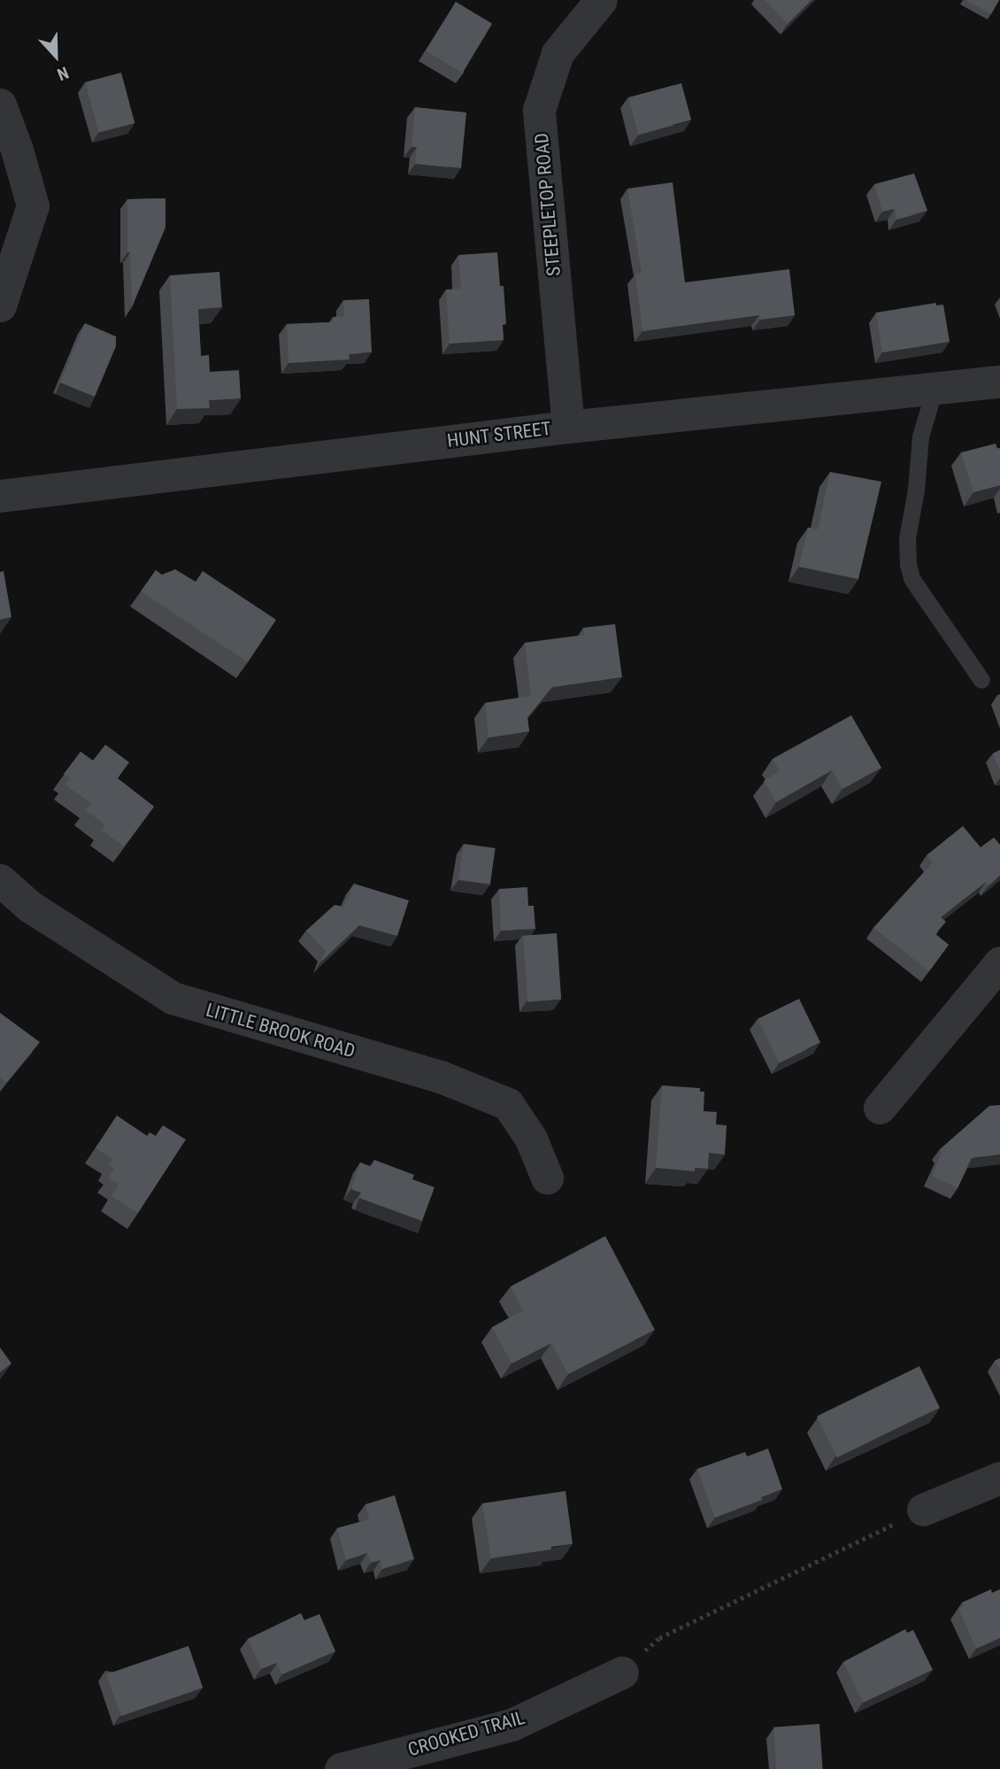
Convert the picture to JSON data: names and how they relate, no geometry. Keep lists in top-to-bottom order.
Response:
{
  "streets": {
    "street": [
      "STEEPLETOP ROAD",
      "HUNT STREET",
      "LITTLE BROOK ROAD",
      "CROOKED TRAIL"
    ]
  },
  "crossings": [
    ["STEEPLETOP ROAD", "HUNT STREET"]
  ],
  "north": "bottom"
}
